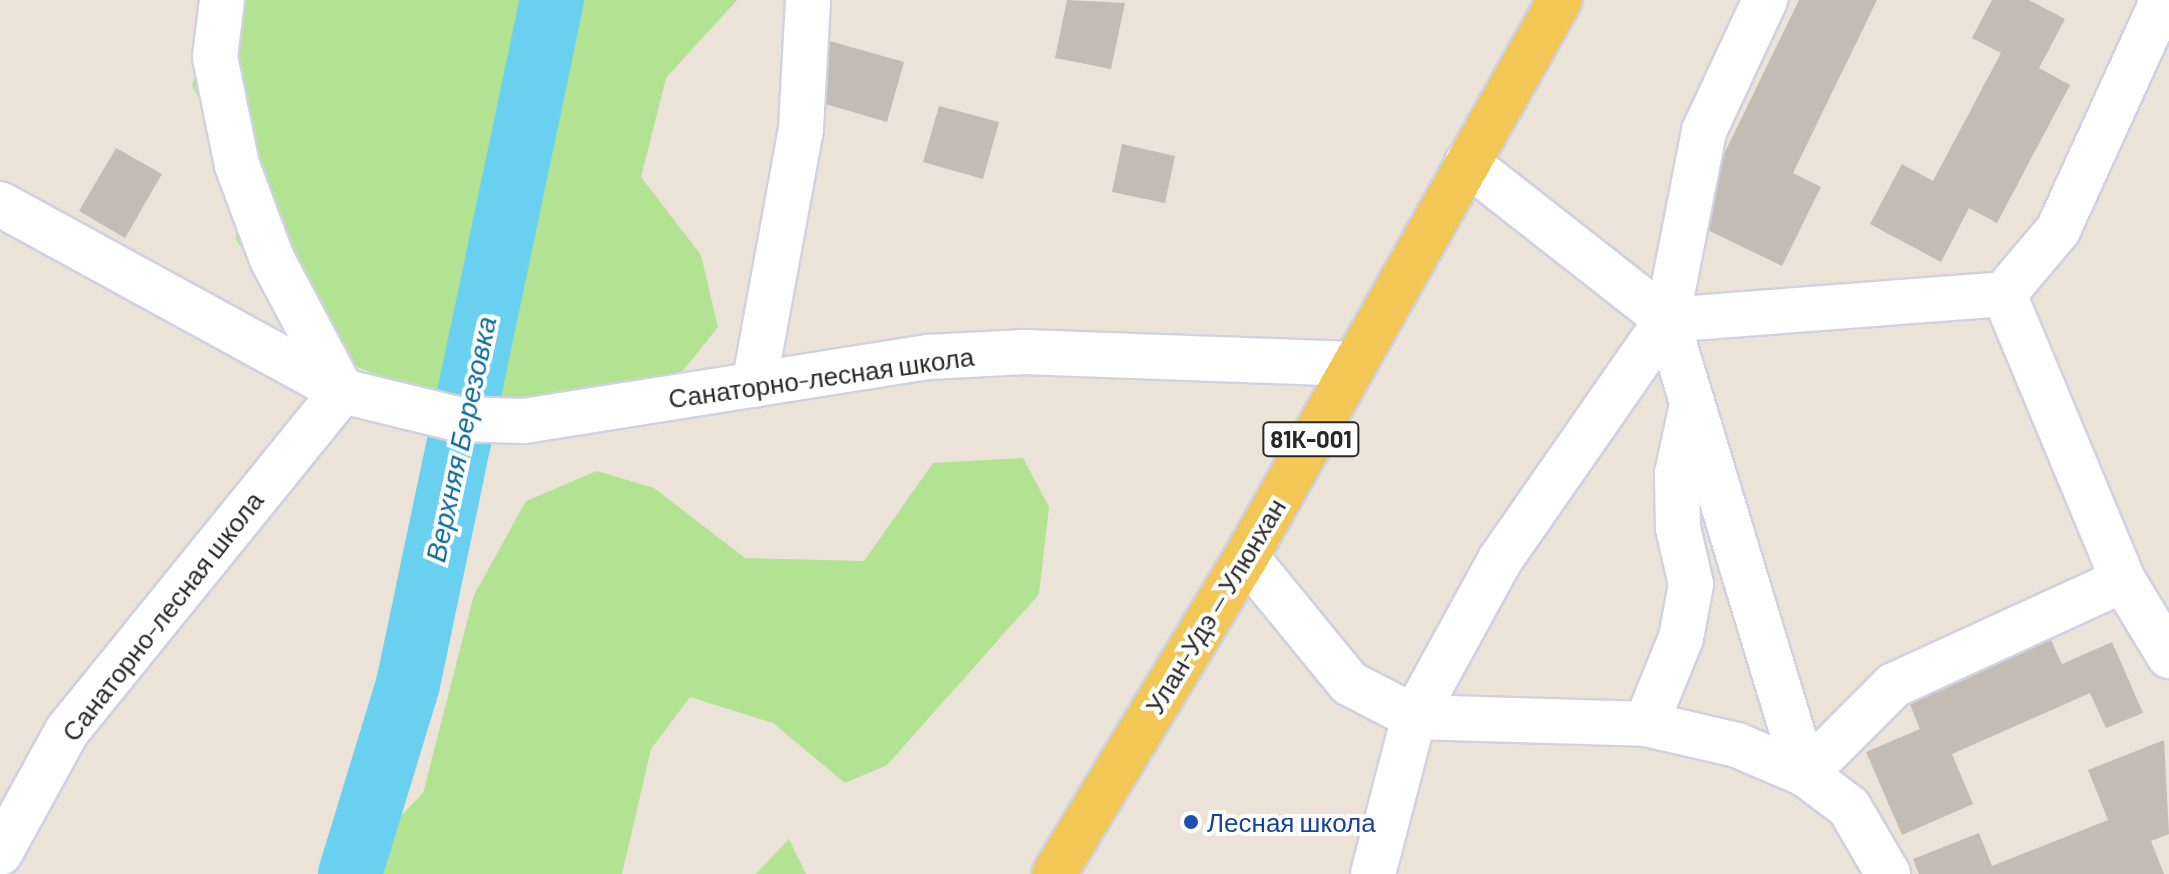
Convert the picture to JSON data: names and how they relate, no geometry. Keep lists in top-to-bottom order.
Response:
{
  "streets": {
    "main road": ["81К-001", "Улан-Удэ — Улюнхан"],
    "street": ["Санаторно-лесная школа"]
  },
  "crossings": [
    ["Санаторно-лесная школа", "Улан-Удэ — Улюнхан"]
  ],
  "water": ["Верхняя Березовка"],
  "places": ["Лесная школа"]
}
